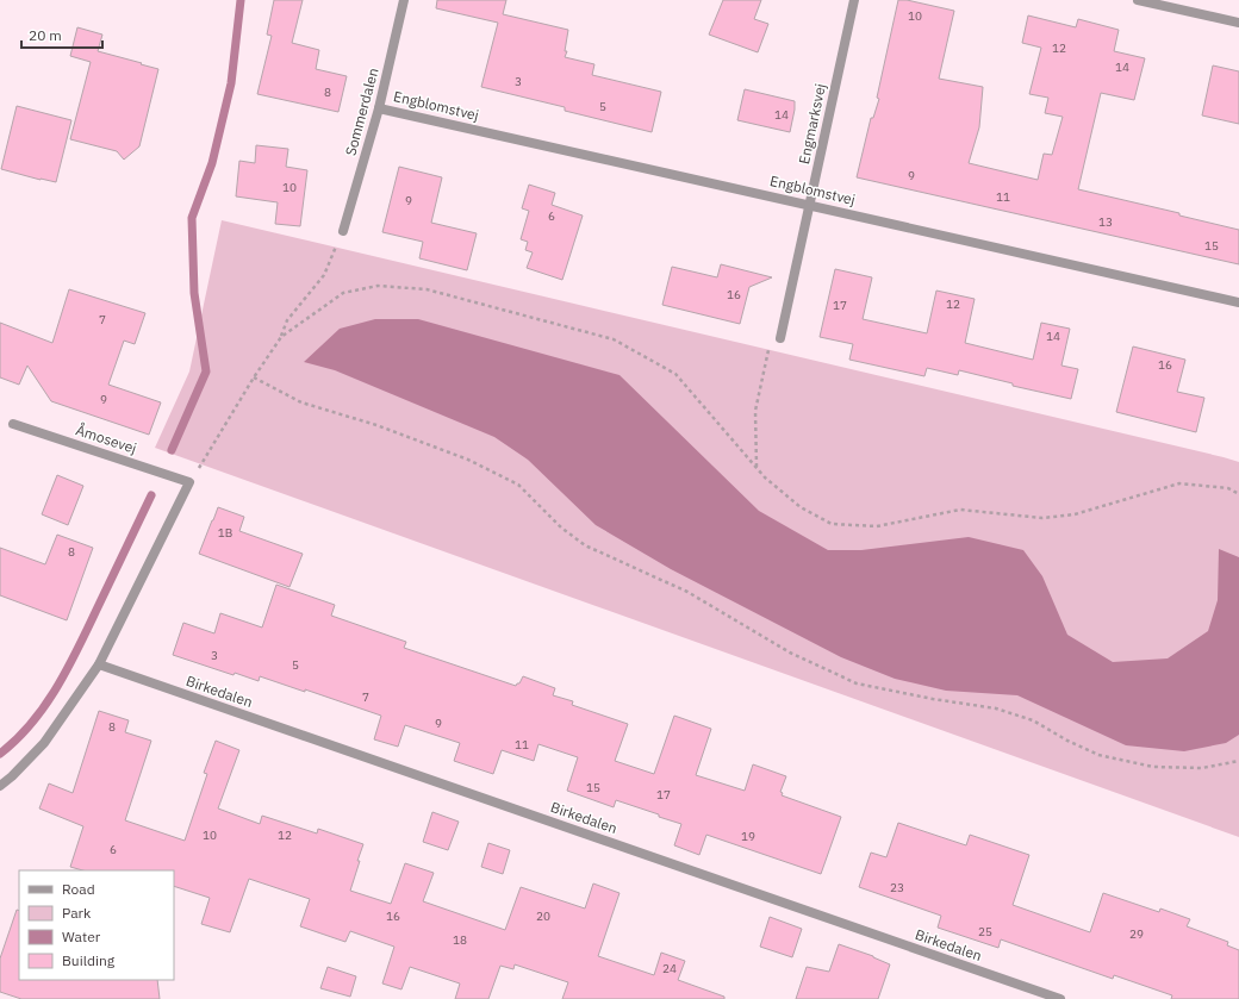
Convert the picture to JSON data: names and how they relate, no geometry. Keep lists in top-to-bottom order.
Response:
{
  "streets": {
    "street": [
      "Engblomstvej",
      "Sommerdalen",
      "Engmarksvej",
      "Åmosevej",
      "Birkedalen"
    ]
  },
  "crossings": [
    ["Engblomstvej", "Sommerdalen"],
    ["Engblomstvej", "Engmarksvej"]
  ],
  "house_numbers": [
    "10",
    "12",
    "14",
    "3",
    "8",
    "5",
    "14",
    "9",
    "10",
    "11",
    "9",
    "6",
    "13",
    "15",
    "16",
    "12",
    "17",
    "7",
    "14",
    "16",
    "9",
    "1B",
    "8",
    "3",
    "5",
    "7",
    "9",
    "8",
    "11",
    "15",
    "17",
    "10",
    "12",
    "19",
    "6",
    "23",
    "16",
    "20",
    "25",
    "29",
    "18",
    "24"
  ],
  "legend": [
    "Road",
    "Park",
    "Water",
    "Building"
  ],
  "scale_bar": "20 m"
}
